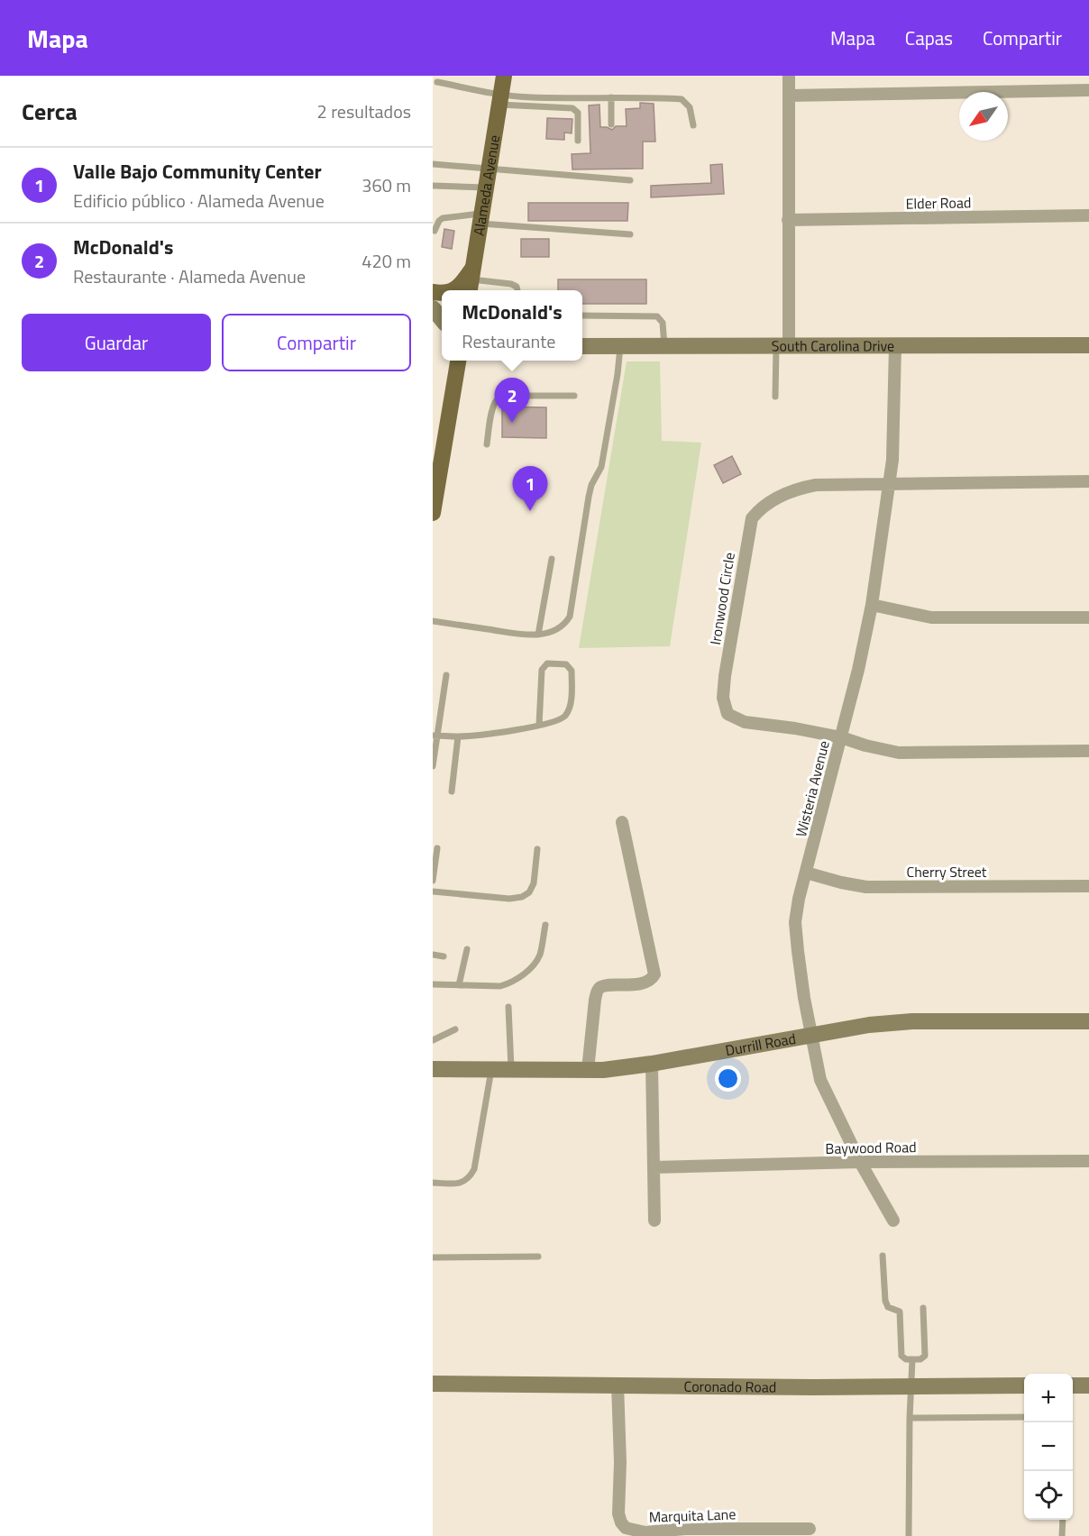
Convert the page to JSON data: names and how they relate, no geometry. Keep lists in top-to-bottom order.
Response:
{
  "streets": {
    "main road": ["Alameda Avenue"],
    "street": [
      "Elder Road",
      "South Carolina Drive",
      "Ironwood Circle",
      "Wisteria Avenue",
      "Cherry Street",
      "Durrill Road",
      "Baywood Road",
      "Coronado Road",
      "Marquita Lane"
    ]
  },
  "crossings": [
    ["South Carolina Drive", "Wisteria Avenue"],
    ["Ironwood Circle", "Wisteria Avenue"],
    ["Wisteria Avenue", "Cherry Street"],
    ["Wisteria Avenue", "Durrill Road"],
    ["Wisteria Avenue", "Baywood Road"],
    ["Coronado Road", "Marquita Lane"]
  ],
  "north": "bottom left",
  "page": {
    "header": "Mapa",
    "nav": ["Mapa", "Capas", "Compartir"],
    "heading": ["Cerca", "2 resultados"],
    "list": [
      {
        "mark": "1",
        "name": "Valle Bajo Community Center",
        "note": "Edificio público · Alameda Avenue",
        "value": "360 m"
      },
      {
        "mark": "2",
        "name": "McDonald's",
        "note": "Restaurante · Alameda Avenue",
        "value": "420 m"
      }
    ],
    "popup": ["McDonald's", "Restaurante"],
    "buttons": ["Guardar", "Compartir"],
    "pins": ["2", "1"],
    "map_buttons": ["+", "−"]
  }
}
